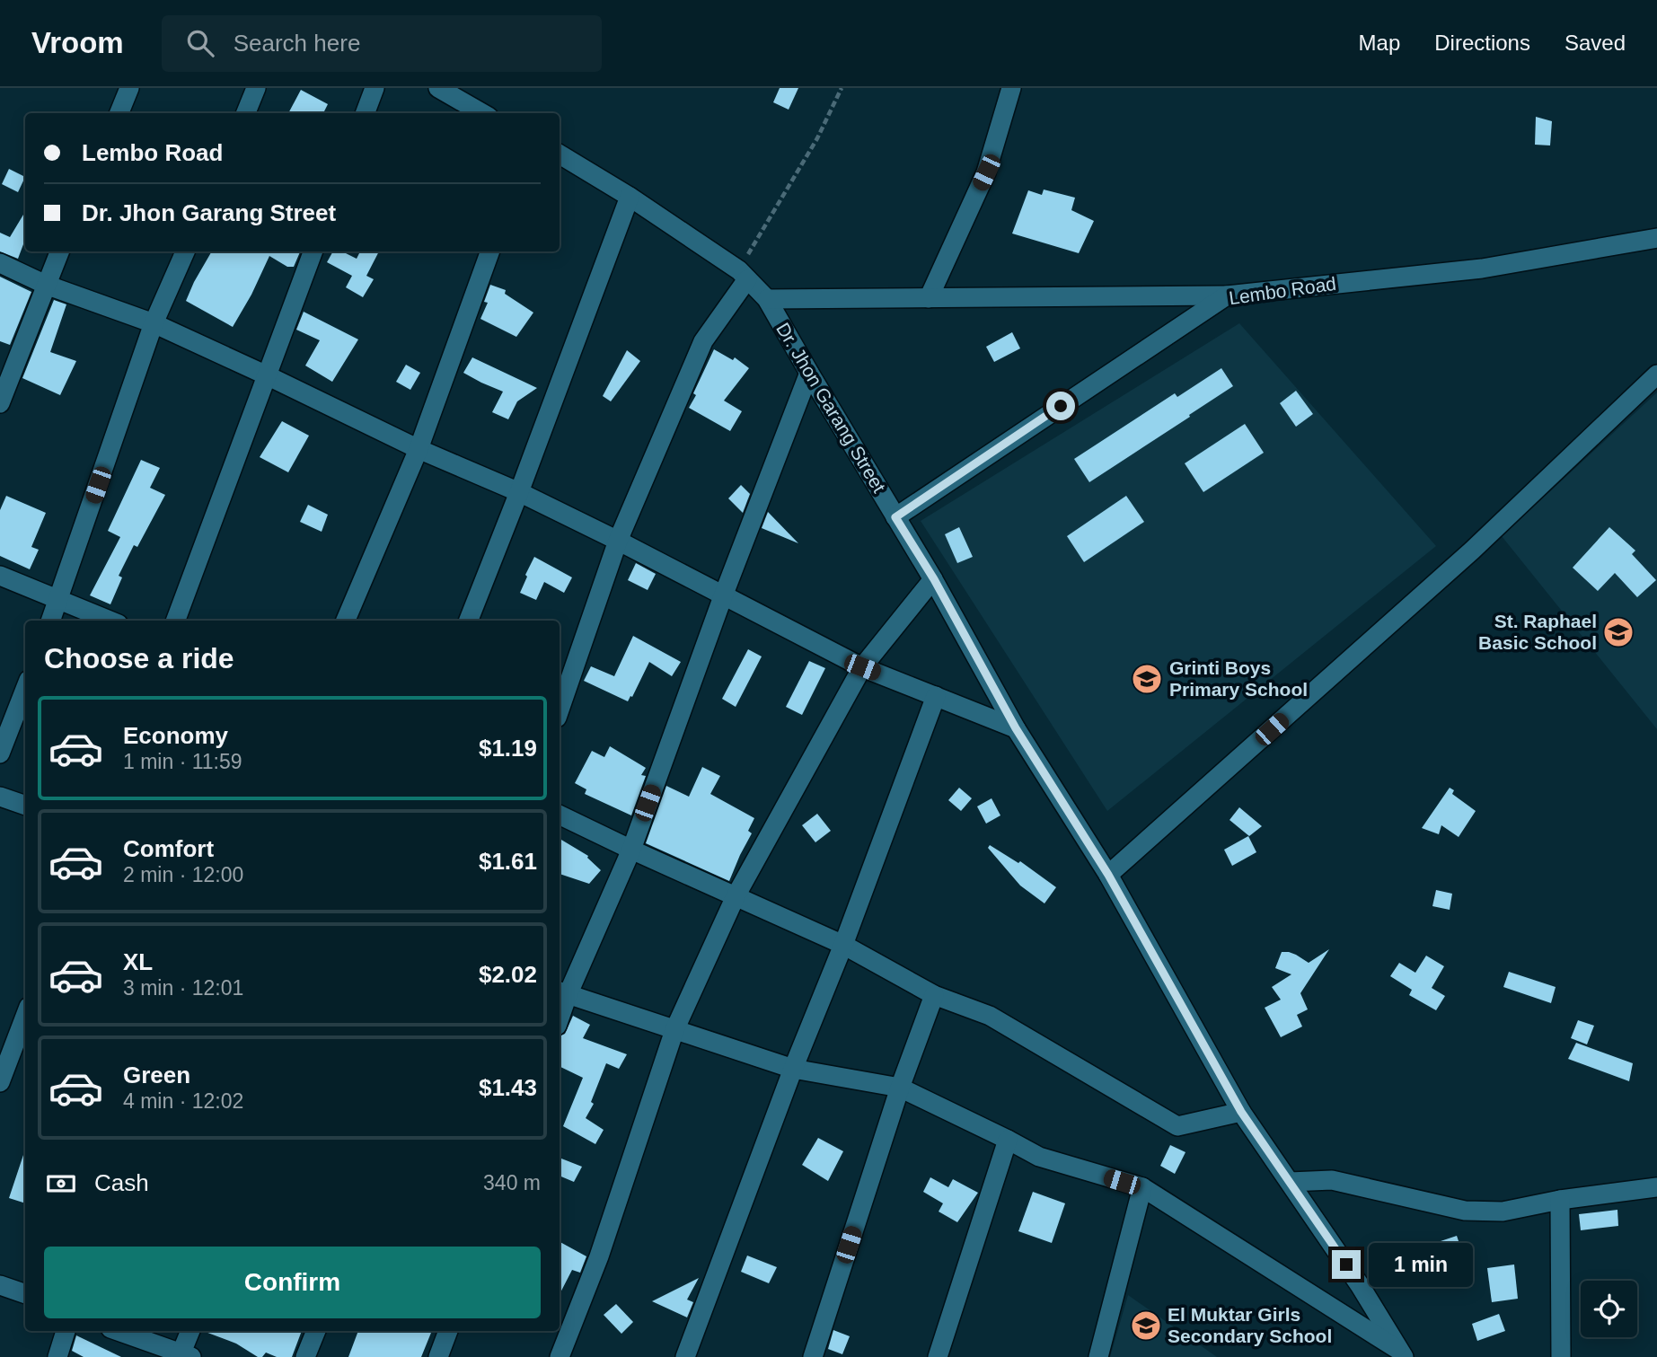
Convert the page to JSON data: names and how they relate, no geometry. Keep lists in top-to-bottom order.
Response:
{
  "streets": {
    "street": ["Lembo Road", "Dr. Jhon Garang Street"]
  },
  "crossings": [
    ["Lembo Road", "Dr. Jhon Garang Street"]
  ],
  "places": {
    "school or university": ["St. Raphael Basic School", "Grinti Boys Primary School", "El Muktar Girls Secondary School"]
  },
  "page": {
    "header": "Vroom",
    "search": "Search here",
    "nav": ["Map", "Directions", "Saved"],
    "banner": ["Lembo Road", "Dr. Jhon Garang Street"],
    "heading": "Choose a ride",
    "list": [
      {
        "name": "Economy",
        "note": "1 min · 11:59",
        "value": "$1.19"
      },
      {
        "name": "Comfort",
        "note": "2 min · 12:00",
        "value": "$1.61"
      },
      {
        "name": "XL",
        "note": "3 min · 12:01",
        "value": "$2.02"
      },
      {
        "name": "Green",
        "note": "4 min · 12:02",
        "value": "$1.43"
      }
    ],
    "pay": ["Cash", "340 m"],
    "buttons": "Confirm",
    "bubble": "1 min"
  }
}
